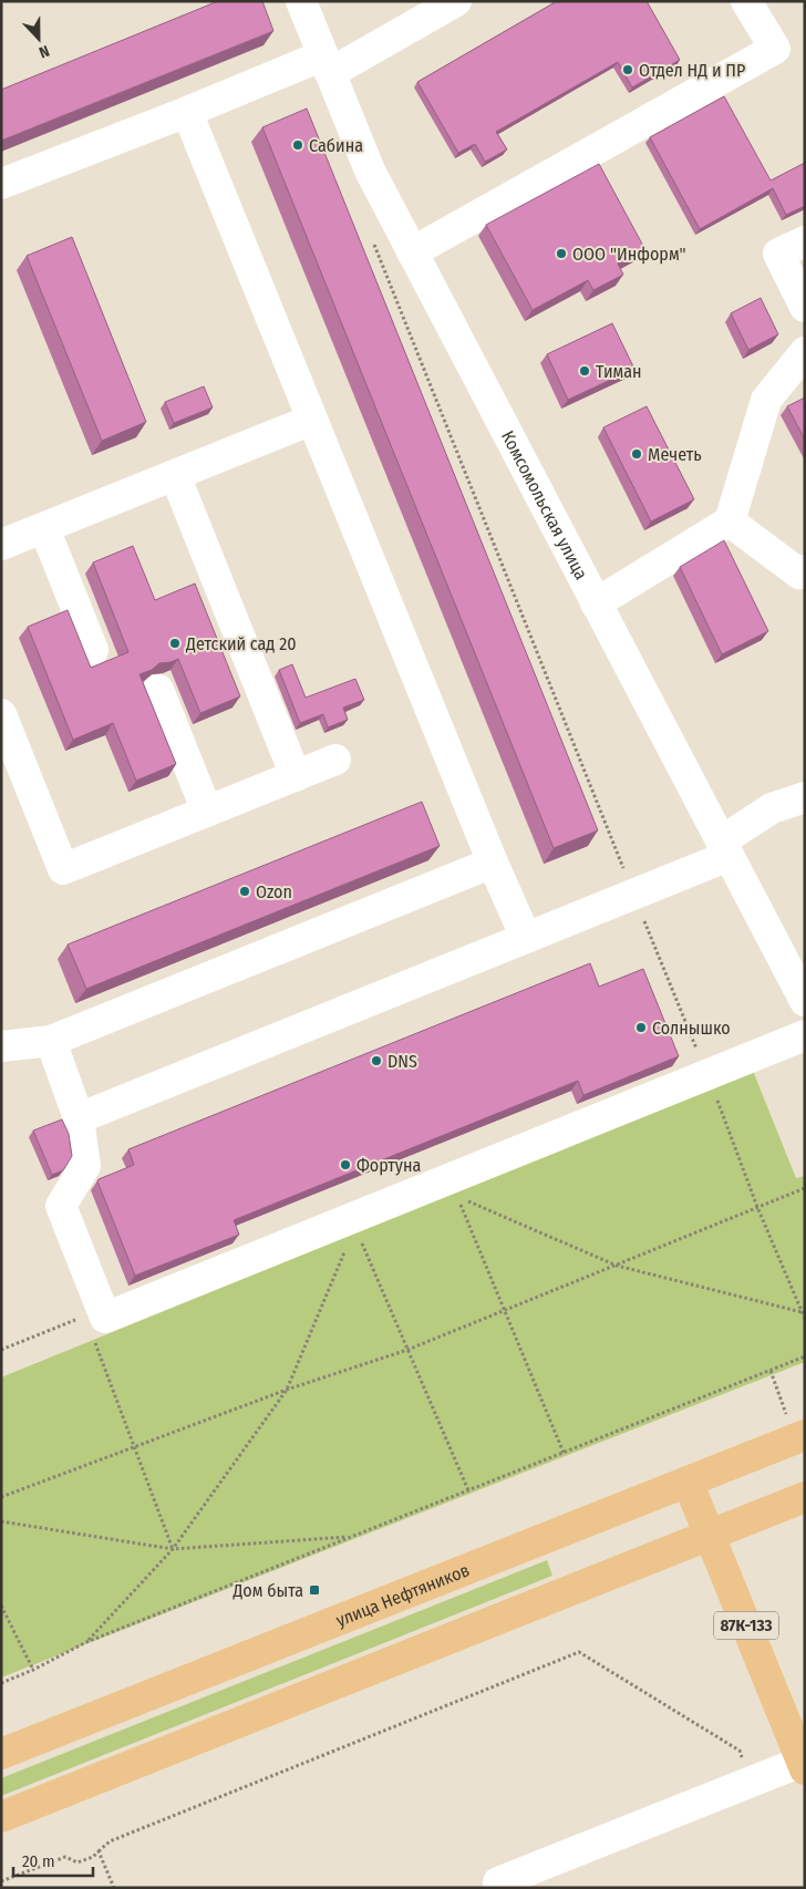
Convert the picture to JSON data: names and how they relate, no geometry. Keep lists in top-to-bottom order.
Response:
{
  "streets": {
    "main road": ["улица Нефтяников", "87К-133"],
    "street": ["Комсомольская улица"]
  },
  "crossings": [
    ["улица Нефтяников", "87К-133"]
  ],
  "places": {
    "other": [
      "Отдел НД и ПР",
      "Сабина",
      "ООО \"Информ\"",
      "Тиман",
      "Мечеть",
      "Детский сад 20",
      "Ozon",
      "Солнышко",
      "DNS",
      "Фортуна"
    ],
    "transit": ["Дом быта"]
  },
  "scale_bar": "20 m",
  "north": "bottom"
}
